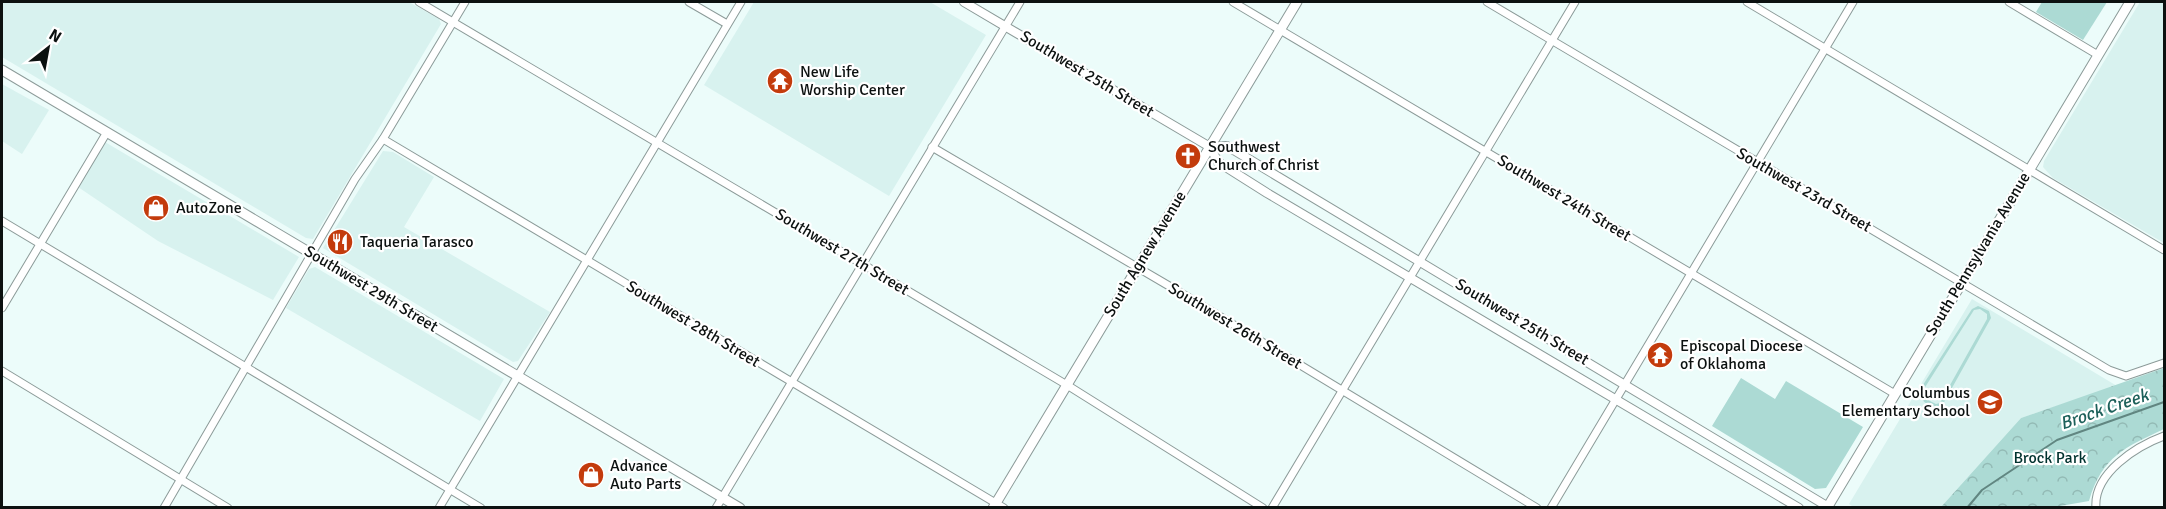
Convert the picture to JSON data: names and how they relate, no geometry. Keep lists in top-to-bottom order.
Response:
{
  "streets": {
    "main road": ["South Agnew Avenue", "South Pennsylvania Avenue", "Southwest 29th Street"],
    "street": [
      "Southwest 25th Street",
      "Southwest 23rd Street",
      "Southwest 24th Street",
      "Southwest 27th Street",
      "Southwest 28th Street",
      "Southwest 26th Street"
    ]
  },
  "crossings": [
    ["Southwest 25th Street", "South Agnew Avenue"],
    ["Southwest 25th Street", "South Pennsylvania Avenue"],
    ["Southwest 23rd Street", "South Pennsylvania Avenue"],
    ["Southwest 24th Street", "South Agnew Avenue"],
    ["Southwest 24th Street", "South Pennsylvania Avenue"],
    ["Southwest 27th Street", "South Agnew Avenue"],
    ["South Agnew Avenue", "Southwest 28th Street"],
    ["South Agnew Avenue", "Southwest 26th Street"]
  ],
  "water": ["Brock Creek"],
  "parks": ["Brock Park"],
  "places": {
    "temple": ["New Life Worship Center", "Episcopal Diocese of Oklahoma"],
    "church": ["Southwest Church of Christ"],
    "shop": ["AutoZone", "Advance Auto Parts"],
    "restaurant": ["Taqueria Tarasco"],
    "school or university": ["Columbus Elementary School"]
  },
  "north": "top right"
}
